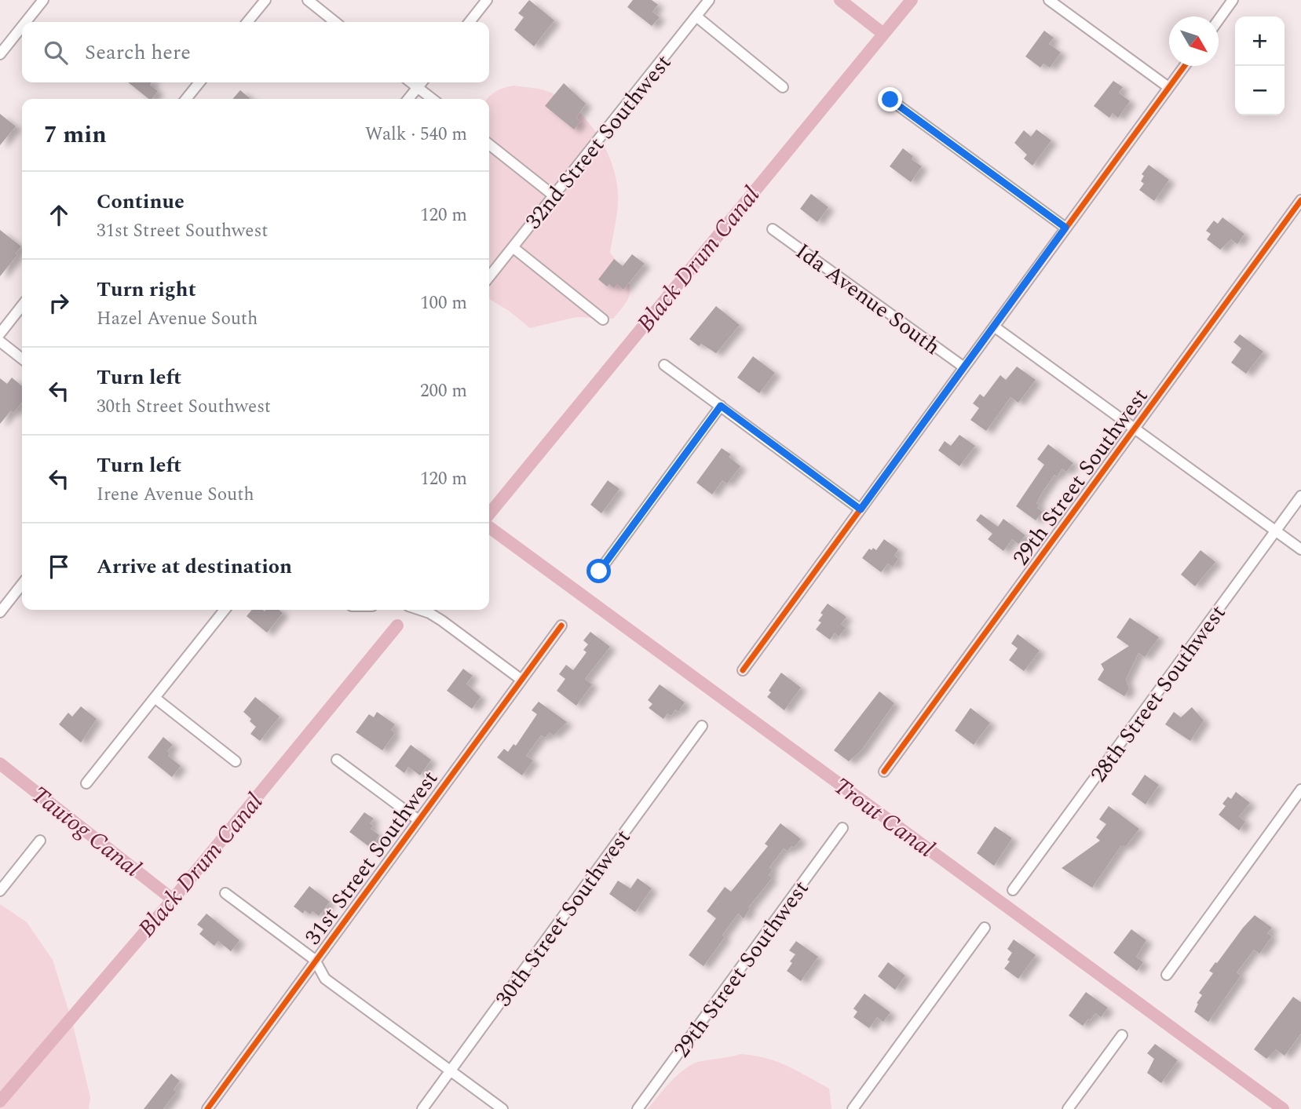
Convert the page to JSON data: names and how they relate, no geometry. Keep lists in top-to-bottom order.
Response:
{
  "streets": {
    "street": [
      "32nd Street Southwest",
      "Ida Avenue South",
      "29th Street Southwest",
      "28th Street Southwest",
      "31st Street Southwest",
      "30th Street Southwest"
    ]
  },
  "water": ["Black Drum Canal", "Trout Canal", "Tautog Canal"],
  "north": "bottom right",
  "page": {
    "map_buttons": ["+", "−"],
    "search": "Search here",
    "heading": ["7 min", "Walk · 540 m"],
    "list": [
      ["Continue", "31st Street Southwest", "120 m"],
      ["Turn right", "Hazel Avenue South", "100 m"],
      ["Turn left", "30th Street Southwest", "200 m"],
      ["Turn left", "Irene Avenue South", "120 m"],
      "Arrive at destination"
    ]
  }
}
